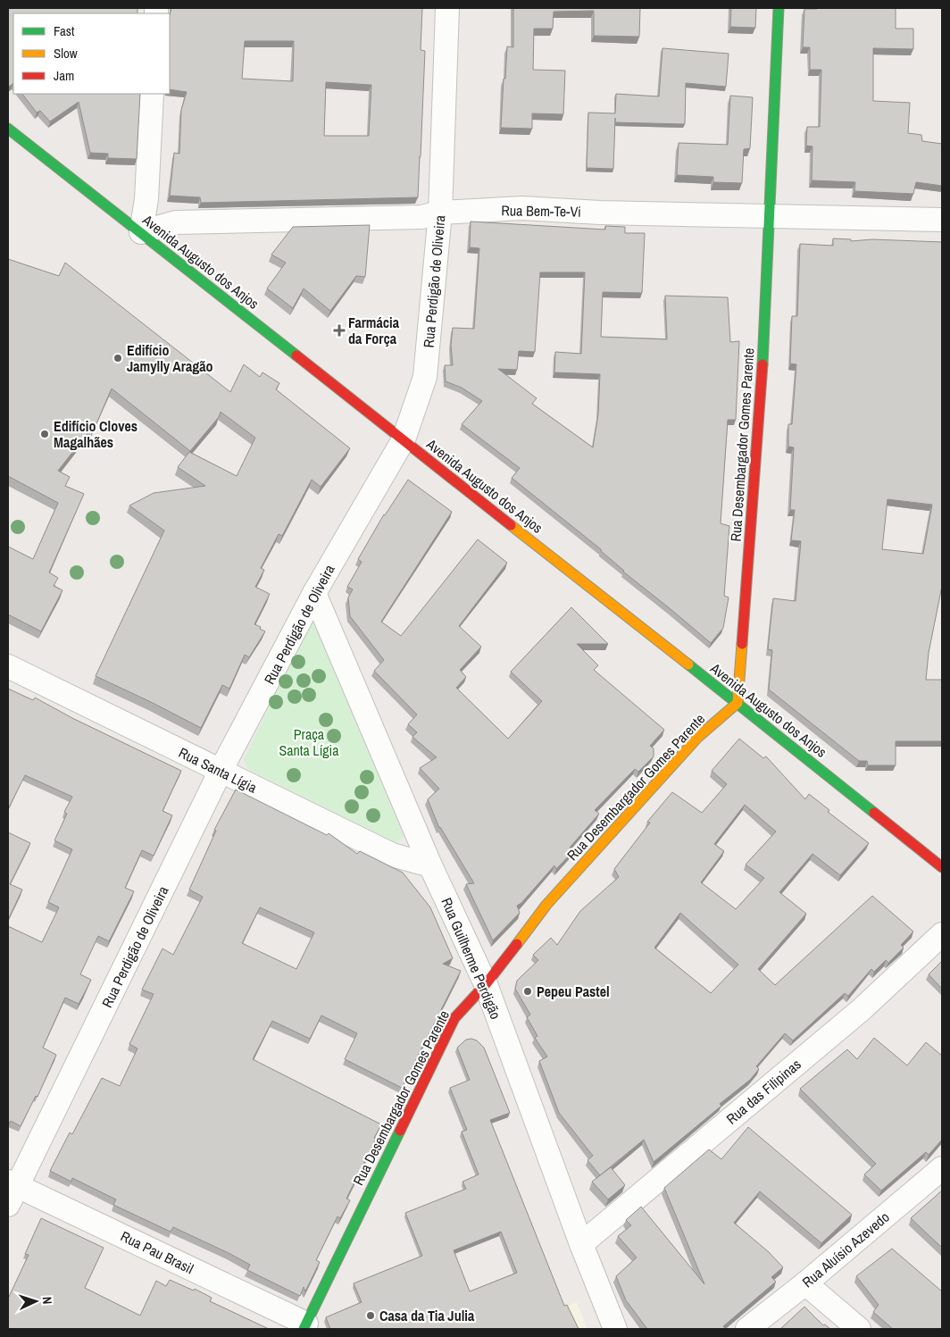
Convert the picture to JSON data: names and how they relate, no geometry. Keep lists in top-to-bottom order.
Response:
{
  "streets": {
    "street": [
      "Rua Bem-Te-Vi",
      "Avenida Augusto dos Anjos",
      "Rua Perdigão de Oliveira",
      "Rua Desembargador Gomes Parente",
      "Rua Santa Lígia",
      "Rua Guilherme Perdigão",
      "Rua das Filipinas",
      "Rua Aluísio Azevedo",
      "Rua Pau Brasil"
    ]
  },
  "crossings": [
    ["Rua Bem-Te-Vi", "Avenida Augusto dos Anjos"],
    ["Rua Bem-Te-Vi", "Rua Perdigão de Oliveira"],
    ["Rua Bem-Te-Vi", "Rua Desembargador Gomes Parente"],
    ["Avenida Augusto dos Anjos", "Rua Perdigão de Oliveira"],
    ["Avenida Augusto dos Anjos", "Rua Desembargador Gomes Parente"],
    ["Rua Perdigão de Oliveira", "Rua Santa Lígia"],
    ["Rua Perdigão de Oliveira", "Rua Guilherme Perdigão"],
    ["Rua Perdigão de Oliveira", "Rua Pau Brasil"],
    ["Rua Desembargador Gomes Parente", "Rua Guilherme Perdigão"],
    ["Rua Desembargador Gomes Parente", "Rua Pau Brasil"],
    ["Rua Santa Lígia", "Rua Guilherme Perdigão"],
    ["Rua Guilherme Perdigão", "Rua das Filipinas"]
  ],
  "parks": ["Praça Santa Lígia"],
  "places": {
    "health": ["Farmácia da Força"],
    "other": [
      "Edifício Jamylly Aragão",
      "Edifício Cloves Magalhães",
      "Pepeu Pastel",
      "Casa da Tia Julia"
    ]
  },
  "legend": ["Fast", "Slow", "Jam"],
  "north": "right"
}
